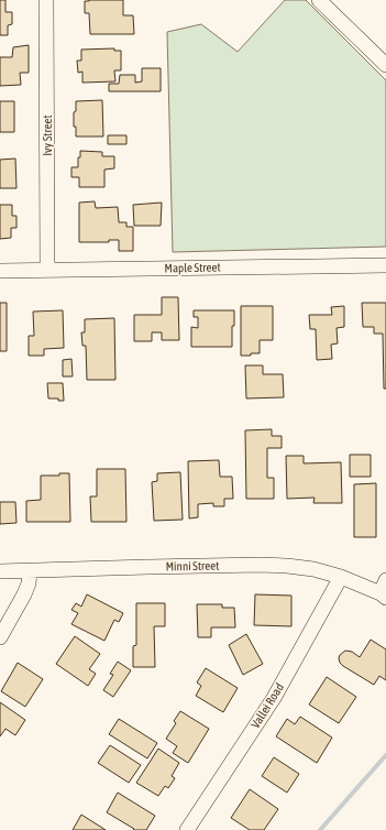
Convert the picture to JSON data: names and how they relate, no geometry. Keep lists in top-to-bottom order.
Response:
{
  "streets": {
    "street": [
      "Ivy Street",
      "Maple Street",
      "Minni Street",
      "Vallei Road"
    ]
  },
  "crossings": [
    ["Ivy Street", "Maple Street"],
    ["Minni Street", "Vallei Road"]
  ]
}
